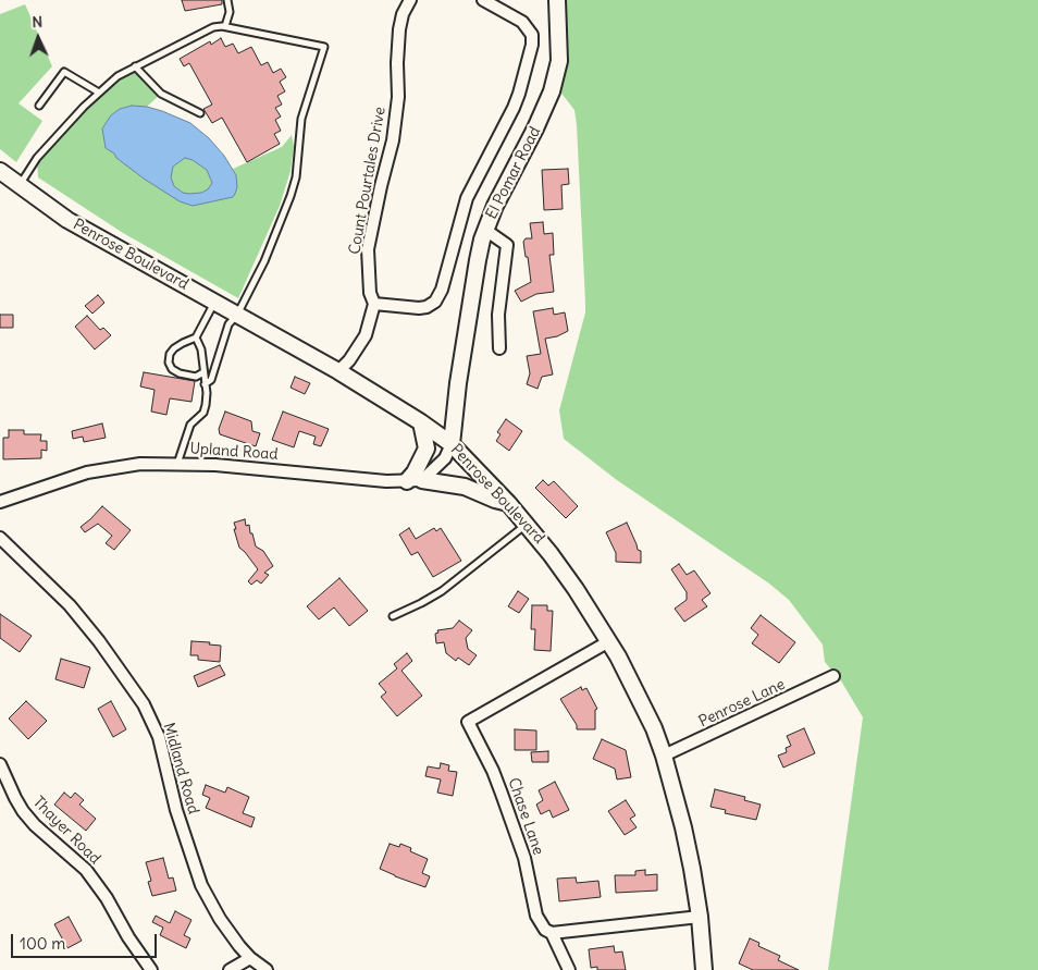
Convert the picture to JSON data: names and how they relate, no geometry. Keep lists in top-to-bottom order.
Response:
{
  "streets": {
    "street": [
      "El Pomar Road",
      "Count Pourtales Drive",
      "Penrose Boulevard",
      "Upland Road",
      "Penrose Lane",
      "Midland Road",
      "Chase Lane",
      "Thayer Road"
    ]
  },
  "crossings": [
    ["El Pomar Road", "Penrose Boulevard"],
    ["Count Pourtales Drive", "Penrose Boulevard"],
    ["Penrose Boulevard", "Penrose Lane"],
    ["Penrose Boulevard", "Chase Lane"]
  ],
  "scale_bar": "100 m",
  "north": "top"
}
